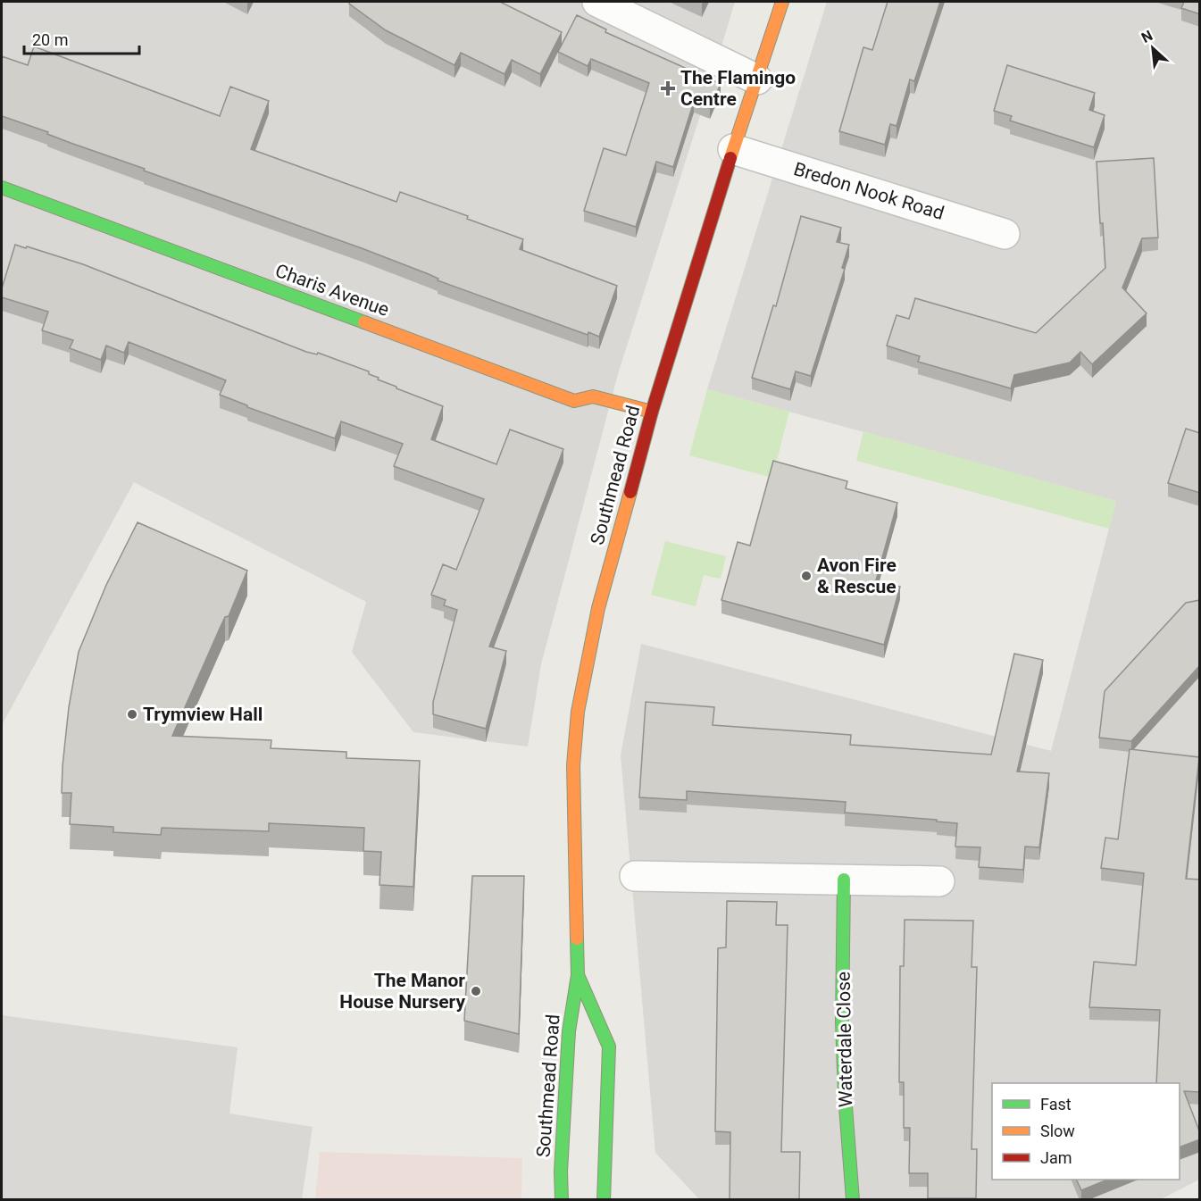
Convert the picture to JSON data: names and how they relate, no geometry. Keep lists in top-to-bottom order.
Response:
{
  "streets": {
    "main road": ["Charis Avenue", "Southmead Road", "Waterdale Close"],
    "street": ["Bredon Nook Road"]
  },
  "crossings": [
    ["Bredon Nook Road", "Southmead Road"],
    ["Charis Avenue", "Southmead Road"]
  ],
  "places": {
    "health": ["The Flamingo Centre"],
    "other": ["Avon Fire & Rescue", "Trymview Hall", "The Manor House Nursery"]
  },
  "legend": ["Fast", "Slow", "Jam"],
  "scale_bar": "20 m",
  "north": "top left"
}
